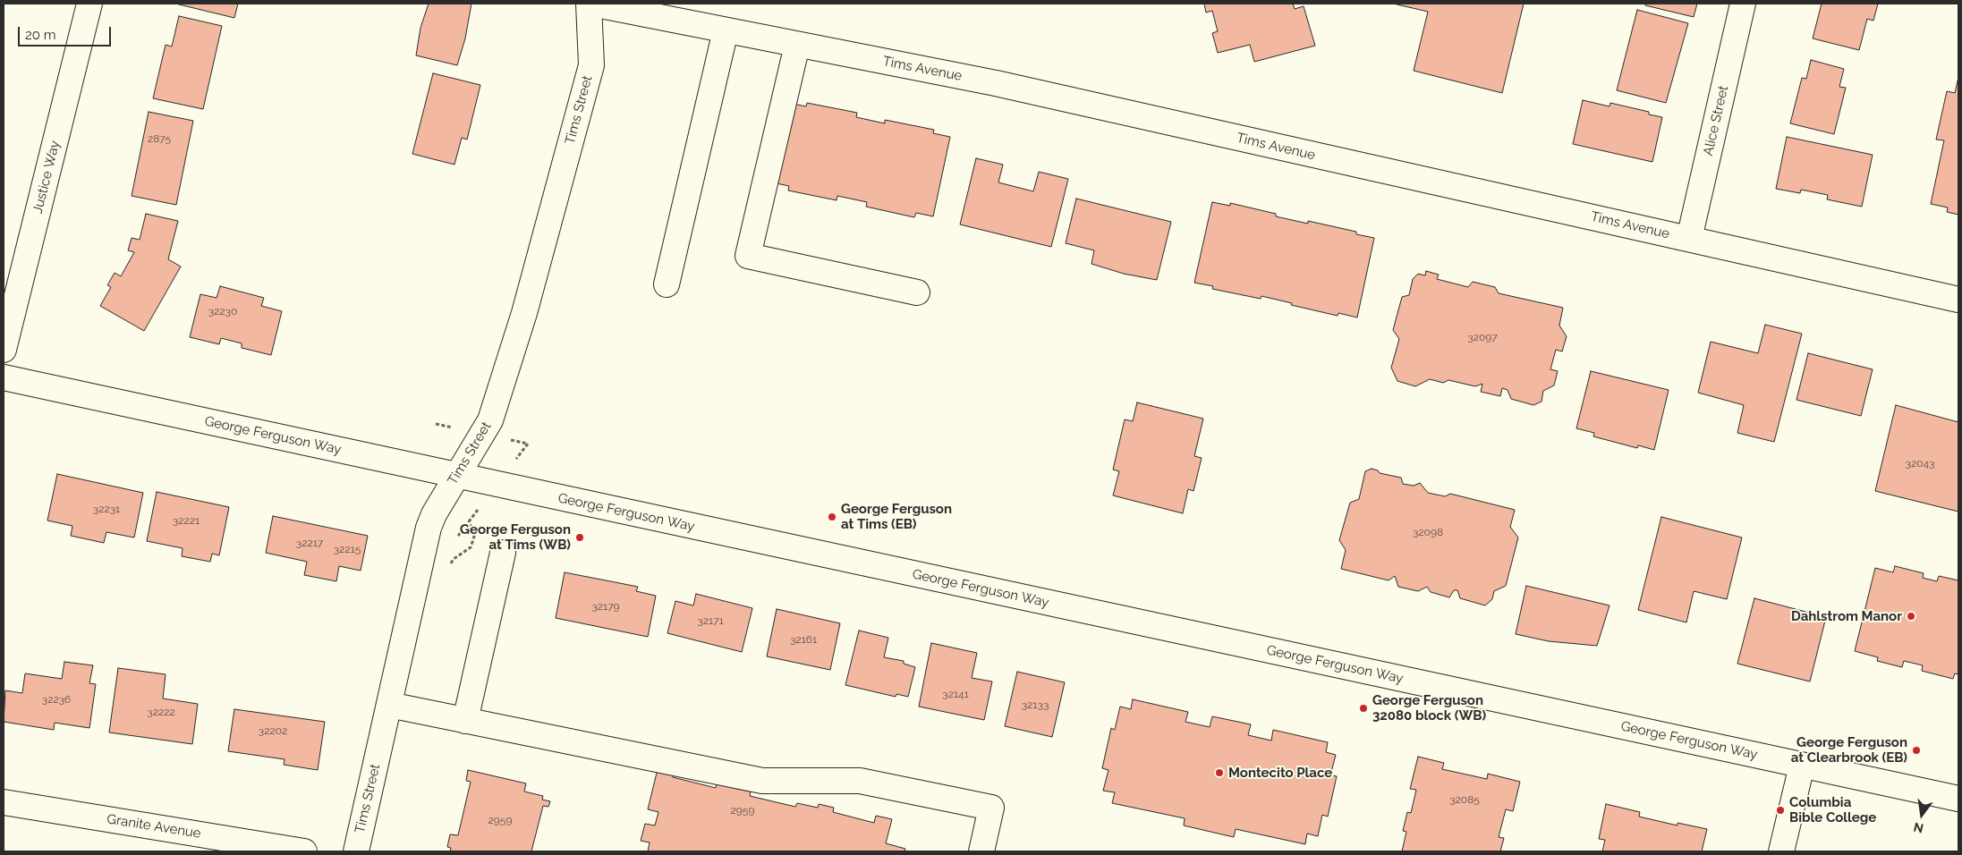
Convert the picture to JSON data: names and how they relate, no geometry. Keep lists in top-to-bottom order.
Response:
{
  "streets": {
    "street": [
      "Tims Avenue",
      "Tims Street",
      "Alice Street",
      "Justice Way",
      "George Ferguson Way",
      "Granite Avenue"
    ]
  },
  "crossings": [
    ["Tims Avenue", "Tims Street"],
    ["Tims Avenue", "Alice Street"],
    ["Tims Street", "George Ferguson Way"]
  ],
  "places": [
    "George Ferguson at Tims (EB)",
    "George Ferguson at Tims (WB)",
    "Dahlstrom Manor",
    "George Ferguson 32080 block (WB)",
    "George Ferguson at Clearbrook (EB)",
    "Montecito Place",
    "Columbia Bible College"
  ],
  "house_numbers": [
    "2875",
    "32230",
    "32097",
    "32043",
    "32231",
    "32221",
    "32098",
    "32217",
    "32215",
    "32179",
    "32171",
    "32161",
    "32141",
    "32236",
    "32133",
    "32222",
    "32202",
    "32085",
    "2959",
    "2959"
  ],
  "scale_bar": "20 m",
  "north": "bottom"
}
